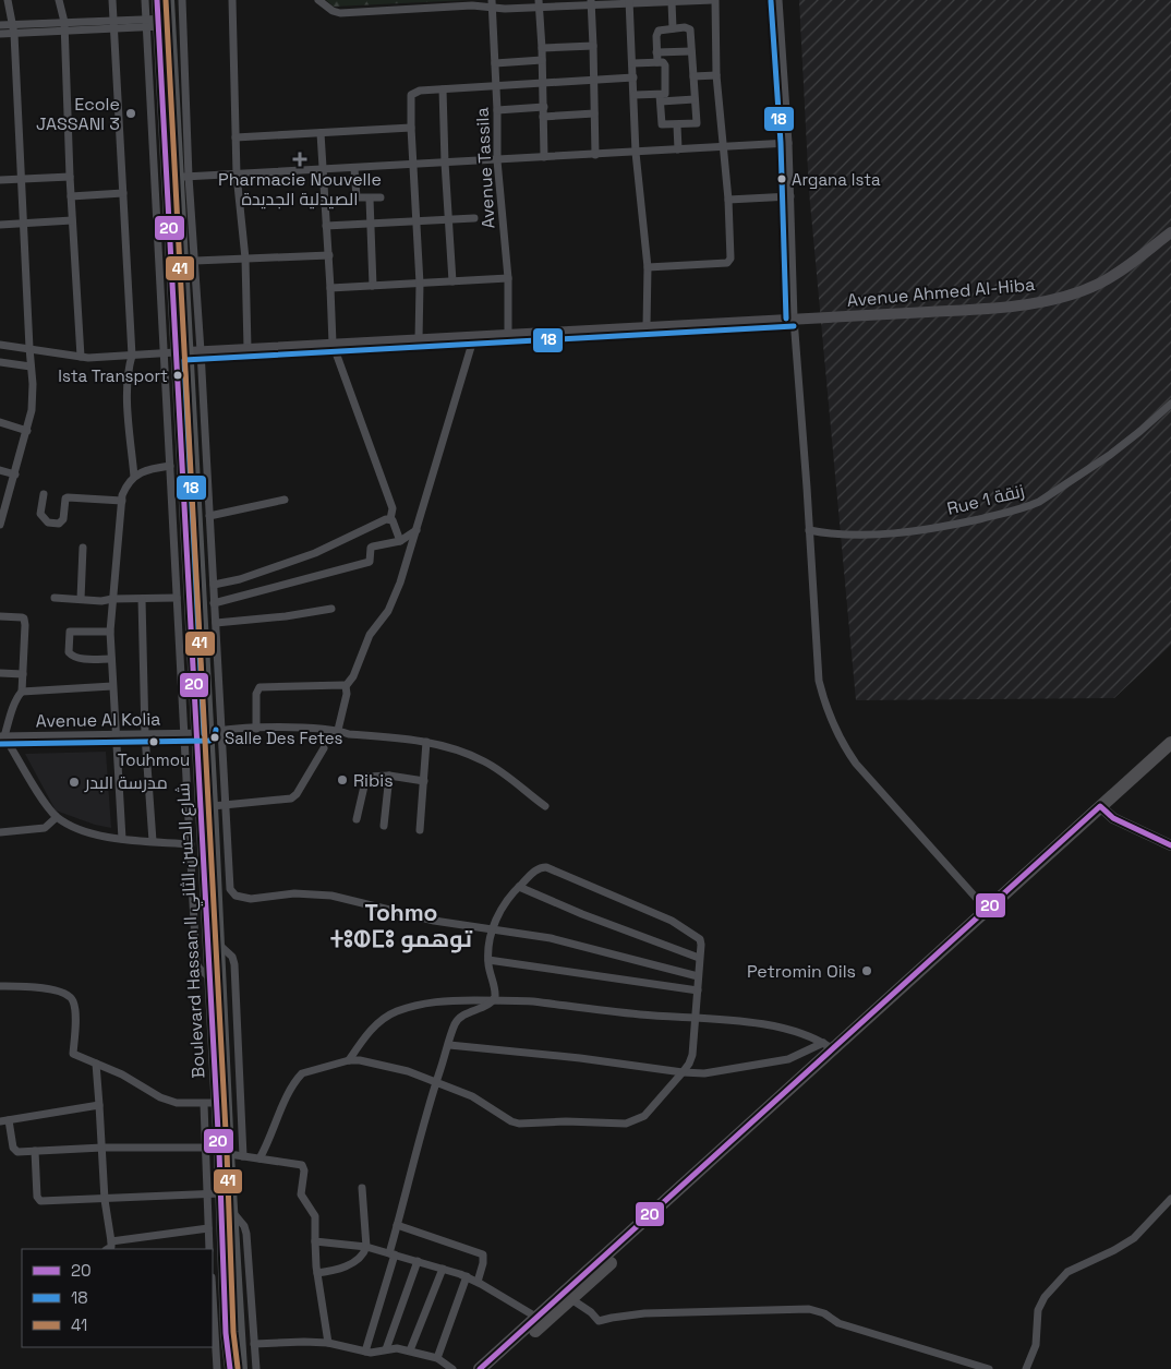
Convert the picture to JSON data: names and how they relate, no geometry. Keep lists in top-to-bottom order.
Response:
{
  "streets": {
    "main road": ["Boulevard Hassan II شارع الحسن الثاني"],
    "street": [
      "Avenue Tassila",
      "Avenue Ahmed Al-Hiba",
      "Rue 1 زنقة",
      "Avenue Al Kolia"
    ]
  },
  "crossings": [
    ["Avenue Tassila", "Avenue Ahmed Al-Hiba"],
    ["Avenue Ahmed Al-Hiba", "Boulevard Hassan II شارع الحسن الثاني"],
    ["Avenue Al Kolia", "Boulevard Hassan II شارع الحسن الثاني"]
  ],
  "districts": ["Tohmo ⵜⵓⵀⵎⵓ توهمو"],
  "places": {
    "other": [
      "Ecole JASSANI 3",
      "Argana Ista",
      "Ista Transport",
      "Salle Des Fetes",
      "Touhmou",
      "Ribis",
      "مدرسة البدر",
      "Petromin Oils"
    ],
    "health": ["Pharmacie Nouvelle الصيدلية الجديدة"]
  },
  "lines": ["transit line 20", "transit line 41", "transit line 18"],
  "legend": ["20", "18", "41"]
}
